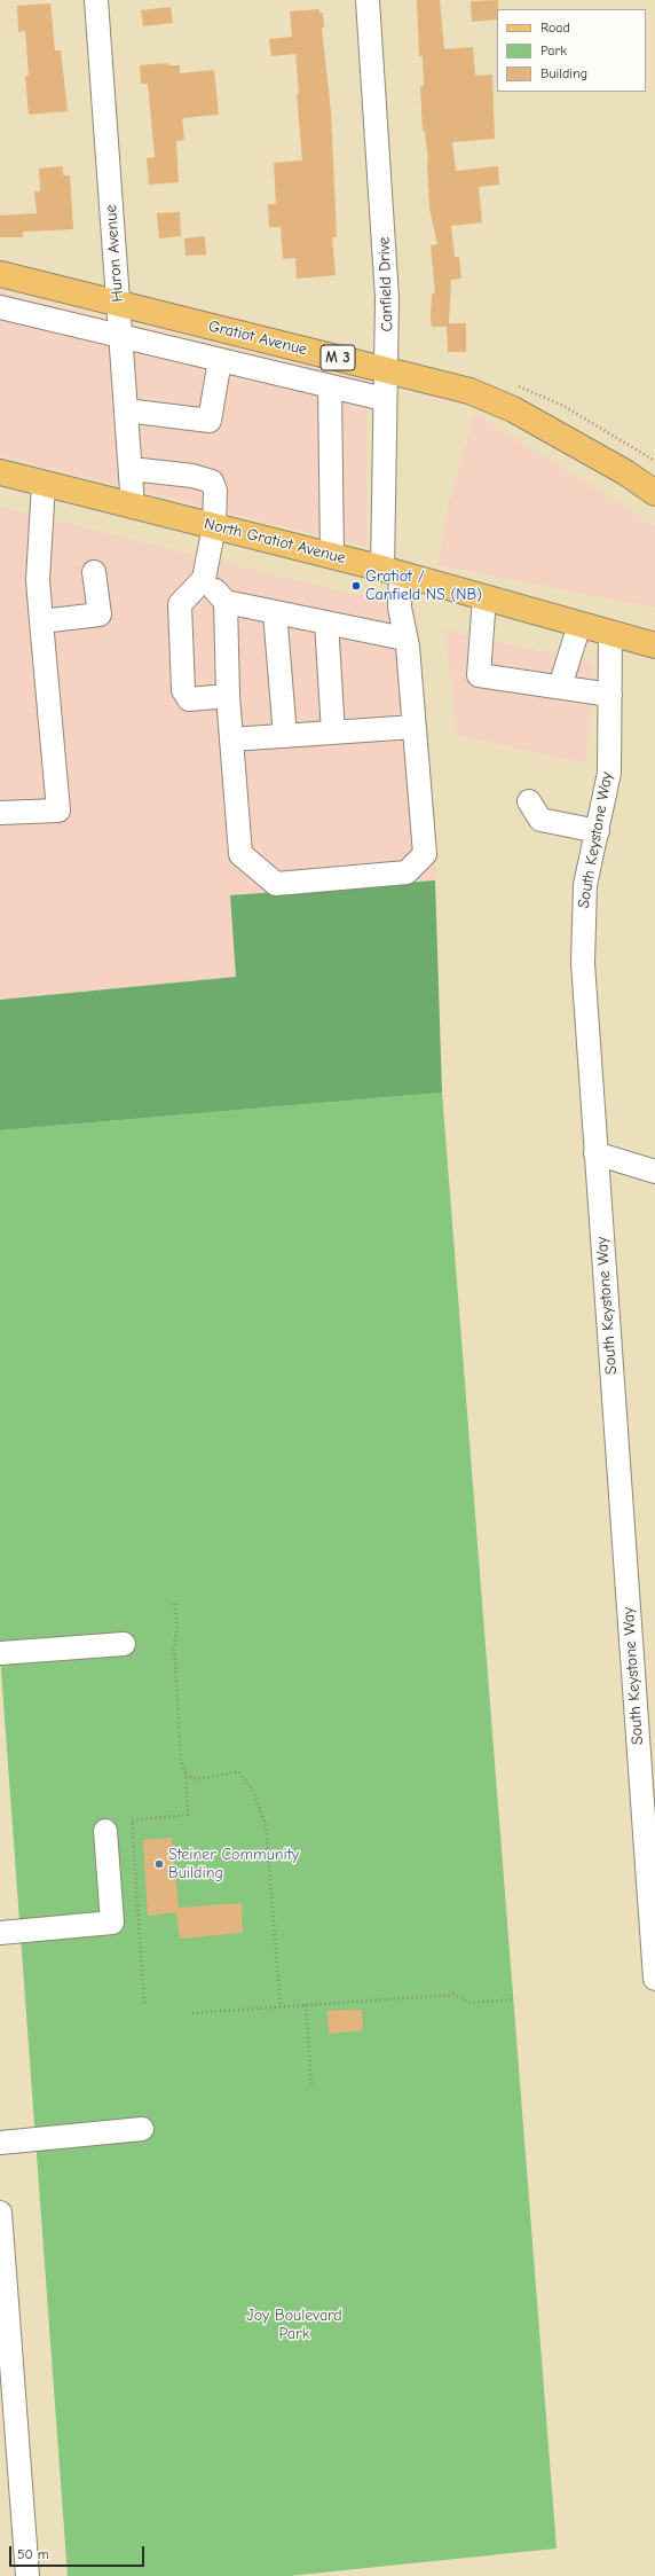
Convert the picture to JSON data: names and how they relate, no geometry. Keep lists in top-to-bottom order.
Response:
{
  "streets": {
    "main road": ["Gratiot Avenue", "M 3", "North Gratiot Avenue"],
    "street": ["Huron Avenue", "Canfield Drive", "South Keystone Way"]
  },
  "crossings": [
    ["Huron Avenue", "Gratiot Avenue"],
    ["Huron Avenue", "North Gratiot Avenue"],
    ["Canfield Drive", "Gratiot Avenue"],
    ["Canfield Drive", "North Gratiot Avenue"],
    ["North Gratiot Avenue", "South Keystone Way"]
  ],
  "parks": ["Joy Boulevard Park"],
  "places": ["Gratiot / Canfield NS (NB)", "Steiner Community Building"],
  "legend": ["Road", "Park", "Building"],
  "scale_bar": "50 m"
}
